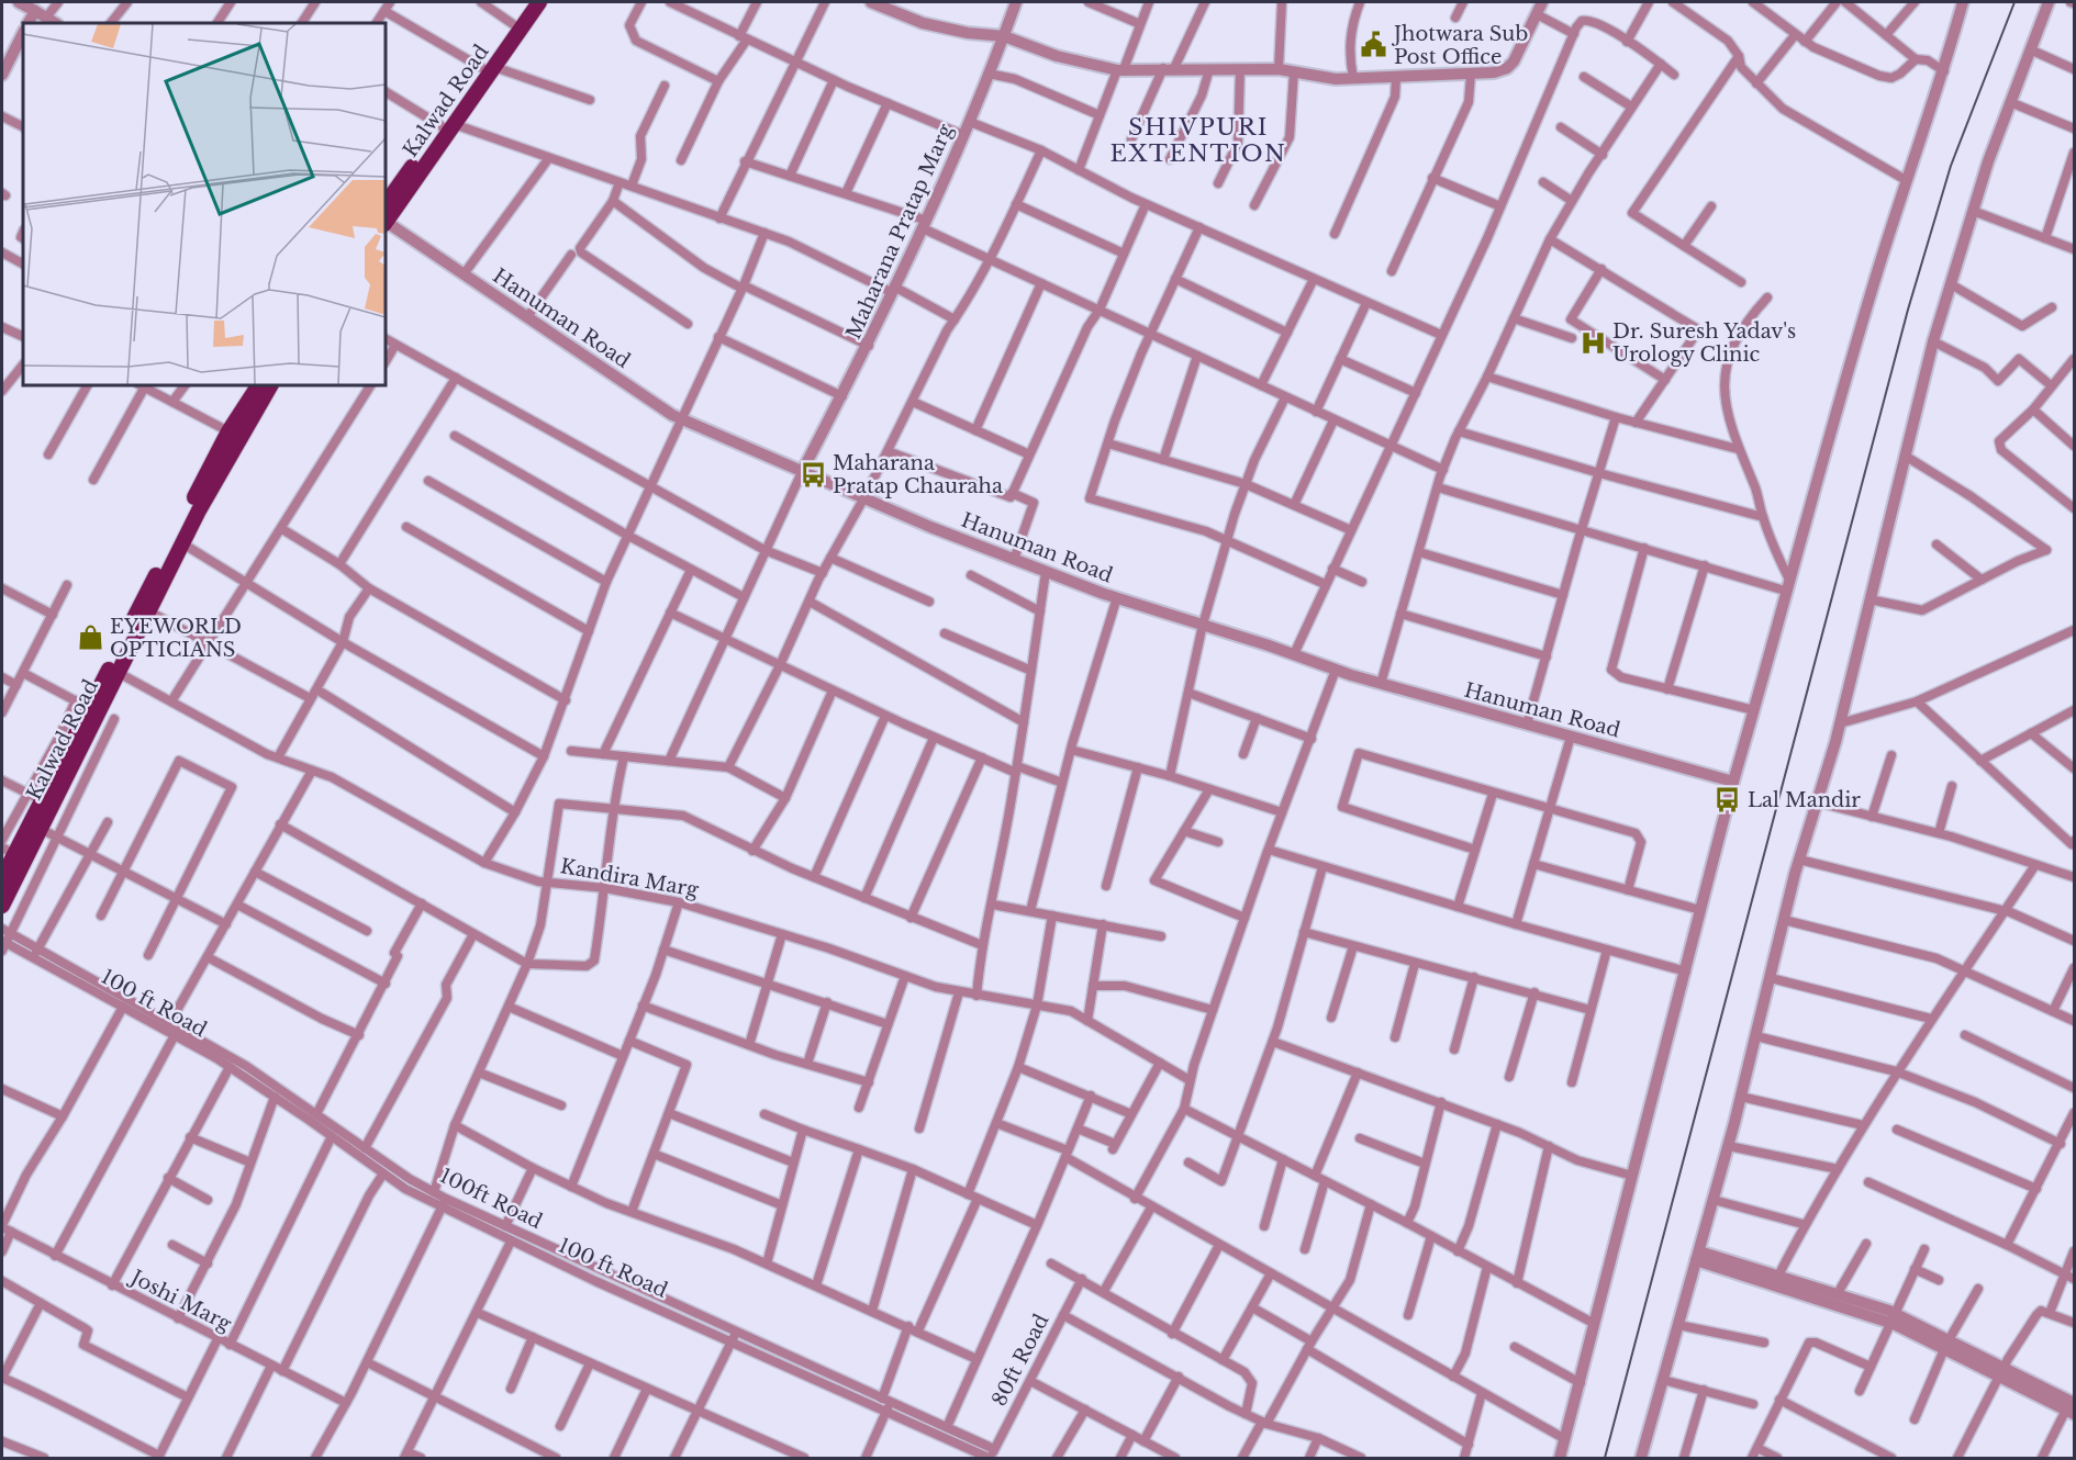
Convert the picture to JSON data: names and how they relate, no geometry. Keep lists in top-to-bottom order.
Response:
{
  "streets": {
    "main road": ["Kalwad Road"],
    "street": [
      "Maharana Pratap Marg",
      "Hanuman Road",
      "Kandira Marg",
      "100 ft Road",
      "100ft Road",
      "Joshi Marg",
      "80ft Road"
    ]
  },
  "crossings": [
    ["Kalwad Road", "Kandira Marg"],
    ["Maharana Pratap Marg", "Hanuman Road"],
    ["100 ft Road", "100ft Road"],
    ["100 ft Road", "80ft Road"],
    ["100ft Road", "80ft Road"]
  ],
  "districts": ["SHIVPURI EXTENTION"],
  "places": {
    "public building": ["Jhotwara Sub Post Office"],
    "hospital": ["Dr. Suresh Yadav's Urology Clinic"],
    "bus stop": ["Maharana Pratap Chauraha", "Lal Mandir"],
    "shop": ["EYEWORLD OPTICIANS"]
  }
}
